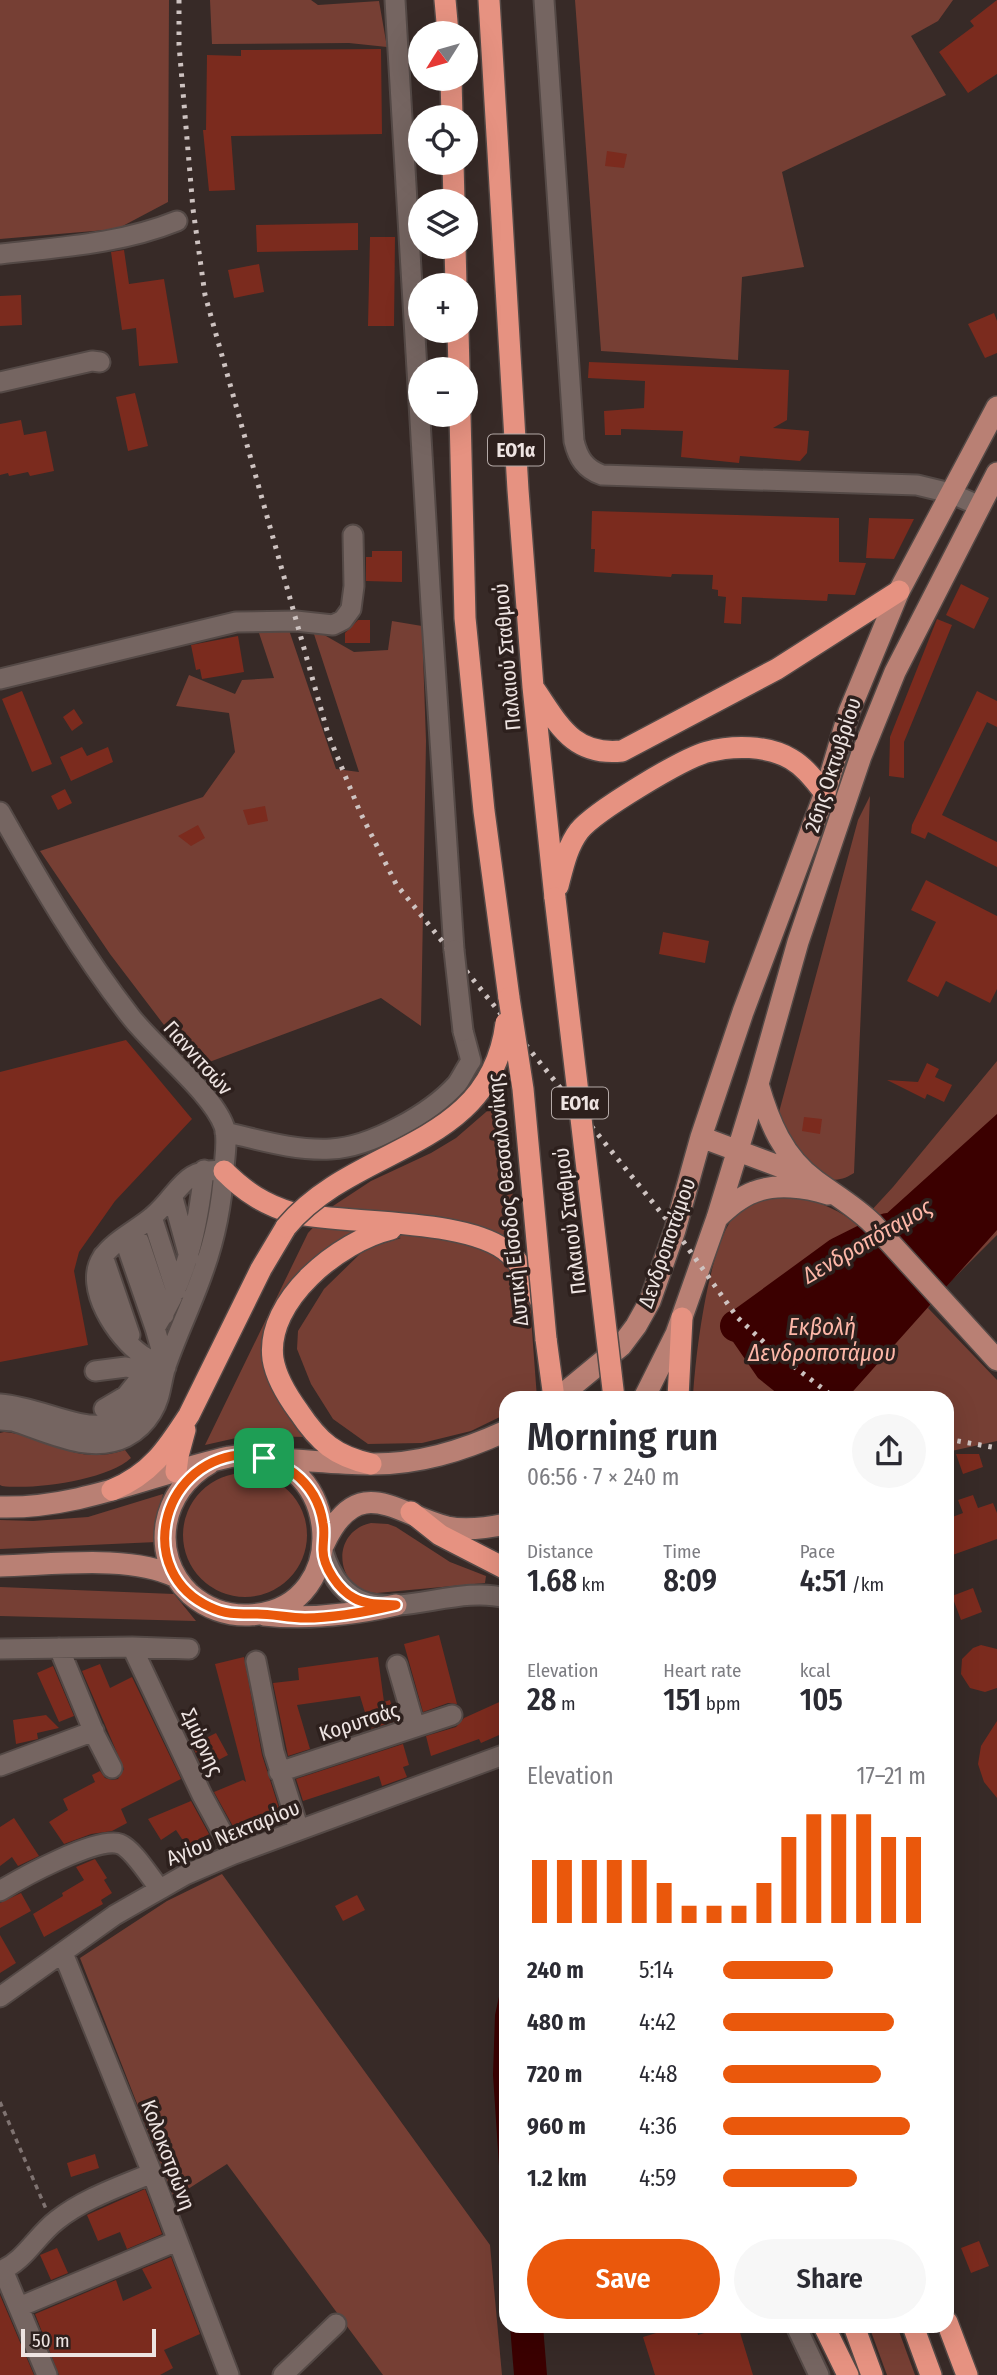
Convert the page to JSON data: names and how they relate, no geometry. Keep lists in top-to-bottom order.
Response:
{
  "streets": {
    "highway": ["ΕΟ1α", "Παλαιού Σταθμού", "Δυτική Είσοδος Θεσσαλονίκης"],
    "main road": ["26ης Οκτωβρίου", "Δενδροποτάμου"],
    "street": [
      "Γιαννιτσών",
      "Κορυτσάς",
      "Σμύρνης",
      "Αγίου Νεκταρίου",
      "Κολοκοτρώνη"
    ]
  },
  "crossings": [
    ["Παλαιού Σταθμού", "Δυτική Είσοδος Θεσσαλονίκης"],
    ["26ης Οκτωβρίου", "Δενδροποτάμου"],
    ["Σμύρνης", "Αγίου Νεκταρίου"],
    ["Αγίου Νεκταρίου", "Κολοκοτρώνη"]
  ],
  "water": ["Δενδροπόταμος", "Εκβολή Δενδροποτάμου"],
  "scale_bar": "50 m",
  "north": "bottom left",
  "page": {
    "map_buttons": ["+", "−"],
    "heading": ["Morning run", "06:56 · 7 × 240 m"],
    "stats": [
      ["Distance", "1.68 km"],
      ["Time", "8:09"],
      ["Pace", "4:51 /km"],
      ["Elevation", "28 m"],
      ["Heart rate", "151 bpm"],
      ["kcal", "105"]
    ],
    "chart": ["Elevation", "17–21 m"],
    "list": [
      {
        "name": "240 m",
        "note": "5:14"
      },
      {
        "name": "480 m",
        "note": "4:42"
      },
      {
        "name": "720 m",
        "note": "4:48"
      },
      {
        "name": "960 m",
        "note": "4:36"
      },
      {
        "name": "1.2 km",
        "note": "4:59"
      }
    ],
    "buttons": ["Save", "Share"],
    "scale": "50 m"
  }
}
